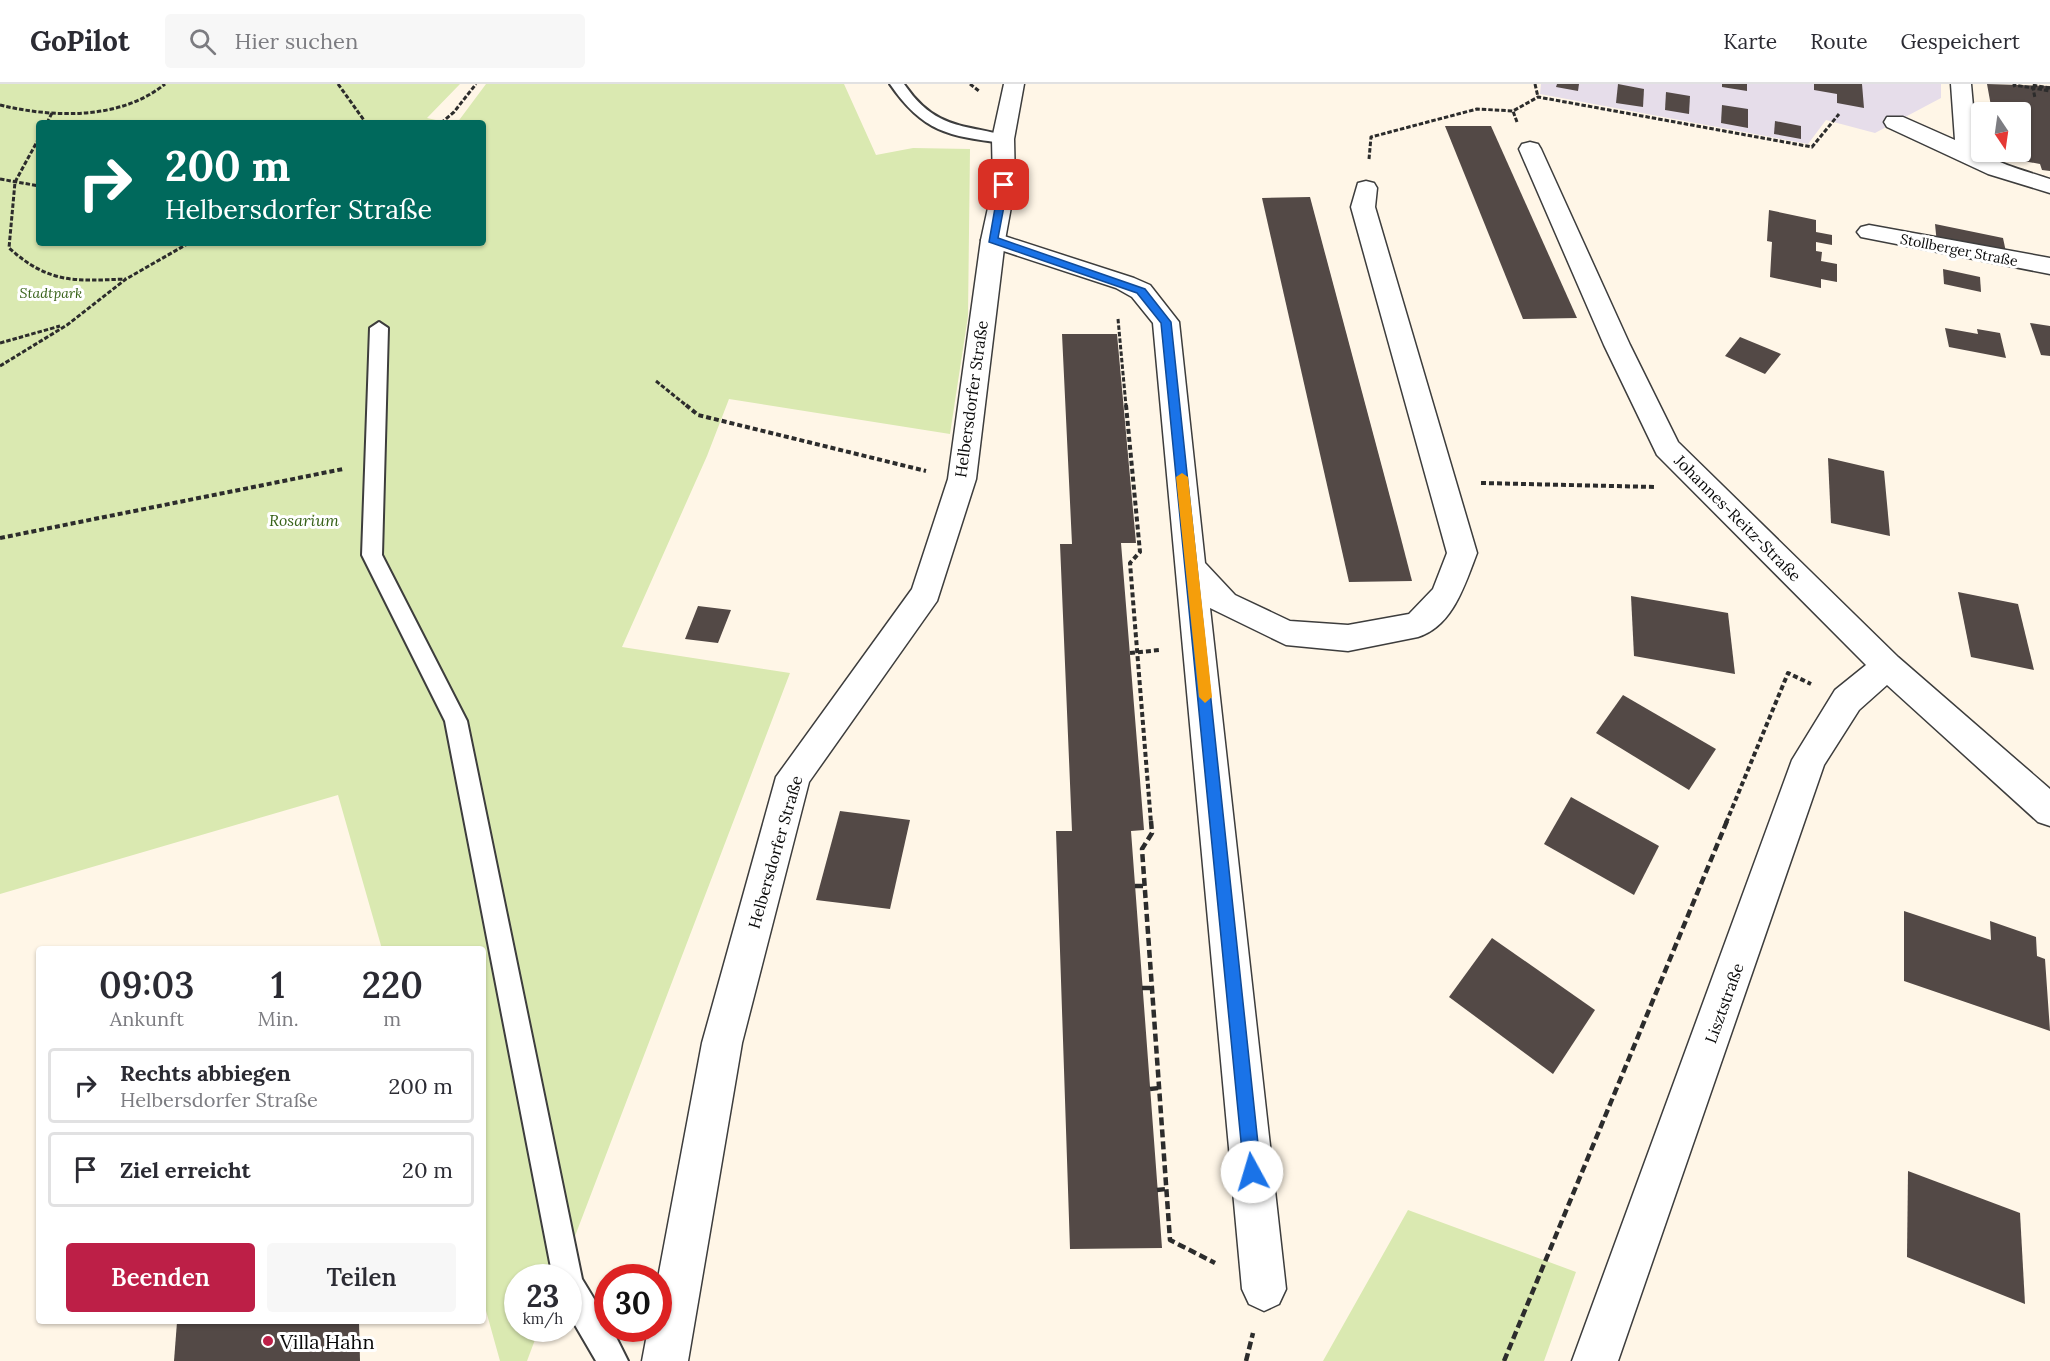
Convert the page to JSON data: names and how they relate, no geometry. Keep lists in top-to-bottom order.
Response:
{
  "streets": {
    "street": [
      "Stollberger Straße",
      "Helbersdorfer Straße",
      "Johannes-Reitz-Straße",
      "Lisztstraße"
    ]
  },
  "crossings": [
    ["Johannes-Reitz-Straße", "Lisztstraße"]
  ],
  "parks": ["Stadtpark", "Rosarium"],
  "places": ["Villa Hahn"],
  "north": "bottom",
  "page": {
    "header": "GoPilot",
    "search": "Hier suchen",
    "nav": ["Karte", "Route", "Gespeichert"],
    "turn": ["200 m", "Helbersdorfer Straße"],
    "eta": [
      "09:03",
      "Ankunft",
      "1",
      "Min.",
      "220",
      "m"
    ],
    "list": [
      {
        "name": "Rechts abbiegen",
        "note": "Helbersdorfer Straße",
        "value": "200 m"
      },
      {
        "name": "Ziel erreicht",
        "value": "20 m"
      }
    ],
    "buttons": ["Beenden", "Teilen"],
    "speed": "23 km/h",
    "limit": "30"
  }
}
